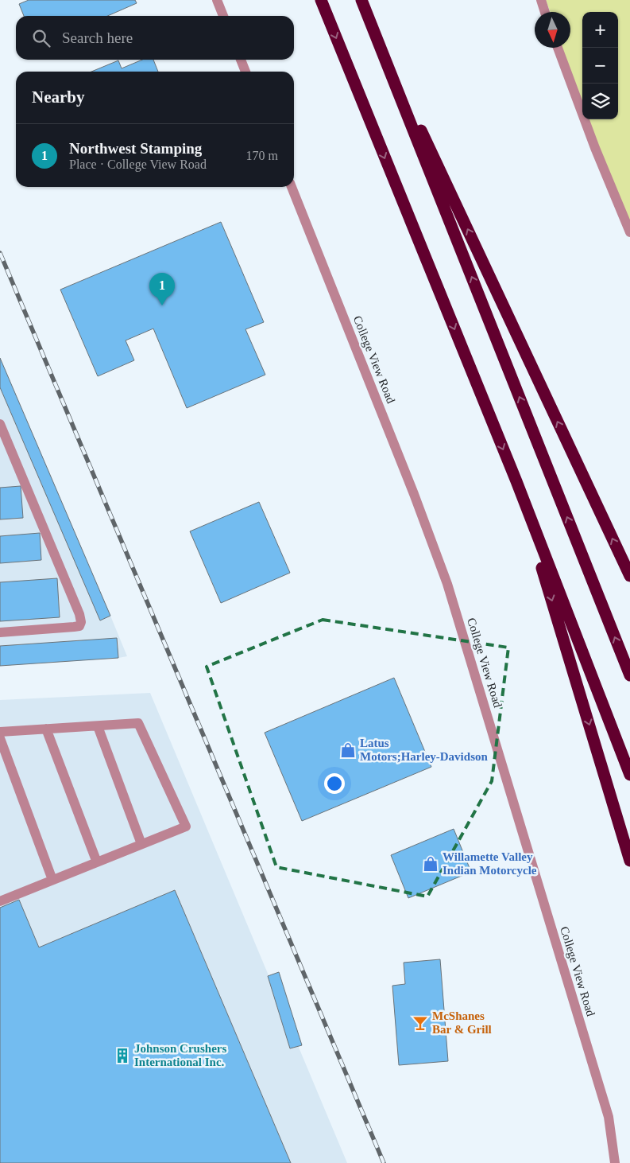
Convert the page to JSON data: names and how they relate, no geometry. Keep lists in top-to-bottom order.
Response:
{
  "streets": {
    "street": ["College View Road"]
  },
  "places": {
    "shop": ["Latus Motors;Harley-Davidson", "Willamette Valley Indian Motorcycle"],
    "bar": ["McShanes Bar & Grill"],
    "building": ["Johnson Crushers International Inc."]
  },
  "north": "bottom",
  "page": {
    "map_buttons": ["+", "−"],
    "search": "Search here",
    "heading": "Nearby",
    "list": [
      {
        "mark": "1",
        "name": "Northwest Stamping",
        "note": "Place · College View Road",
        "value": "170 m"
      }
    ],
    "pins": "1"
  }
}
